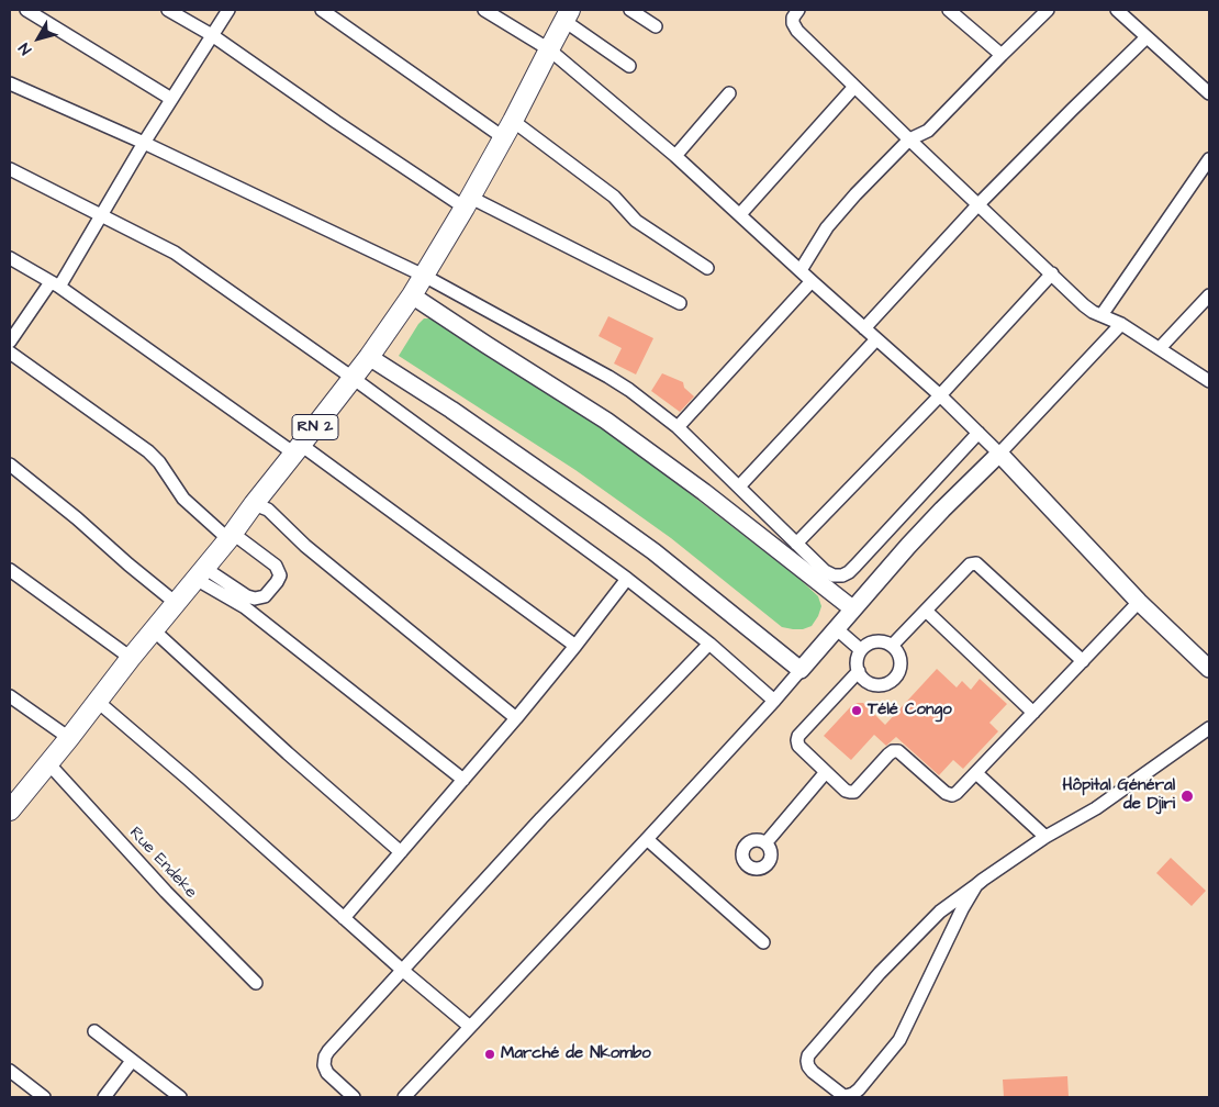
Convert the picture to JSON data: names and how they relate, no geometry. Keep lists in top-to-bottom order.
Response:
{
  "streets": {
    "highway": ["RN 2"],
    "street": ["Rue Endeke"]
  },
  "crossings": [
    ["RN 2", "Rue Endeke"]
  ],
  "places": ["Télé Congo", "Hôpital Général de Djiri", "Marché de Nkombo"],
  "north": "bottom left"
}
